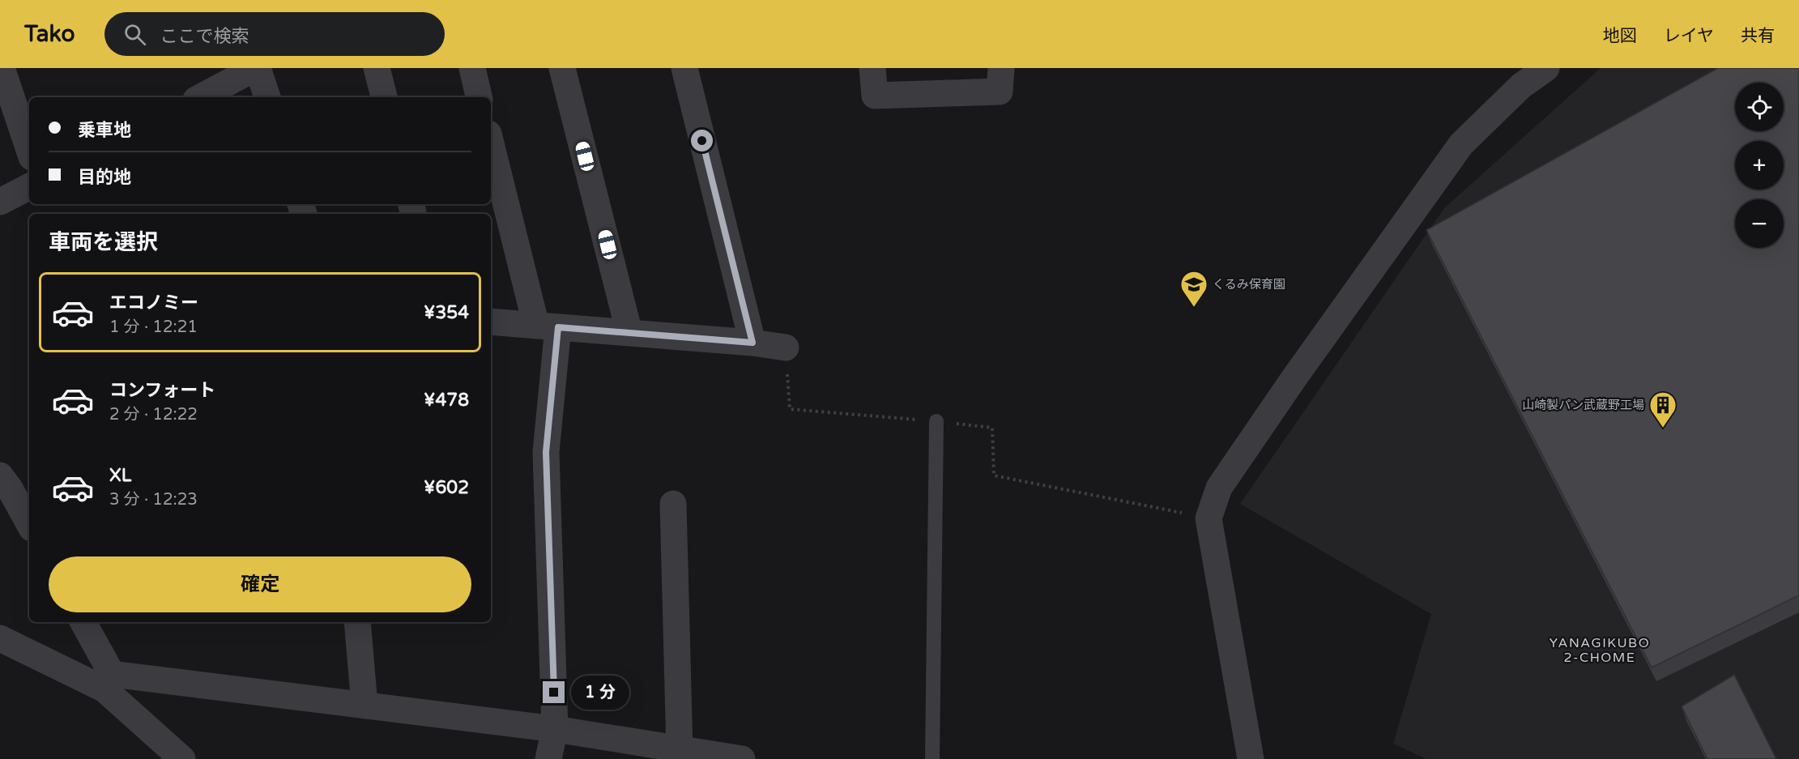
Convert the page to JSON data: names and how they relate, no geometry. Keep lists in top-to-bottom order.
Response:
{
  "districts": ["YANAGIKUBO 2-CHOME"],
  "places": {
    "school or university": ["くるみ保育園"],
    "building": ["山崎製パン武蔵野工場"]
  },
  "page": {
    "header": "Tako",
    "search": "ここで検索",
    "nav": ["地図", "レイヤ", "共有"],
    "map_buttons": ["+", "−"],
    "banner": ["乗車地", "目的地"],
    "heading": "車両を選択",
    "list": [
      {
        "name": "エコノミー",
        "note": "1 分 · 12:21",
        "value": "¥354"
      },
      {
        "name": "コンフォート",
        "note": "2 分 · 12:22",
        "value": "¥478"
      },
      {
        "name": "XL",
        "note": "3 分 · 12:23",
        "value": "¥602"
      }
    ],
    "buttons": "確定",
    "bubble": "1 分"
  }
}
